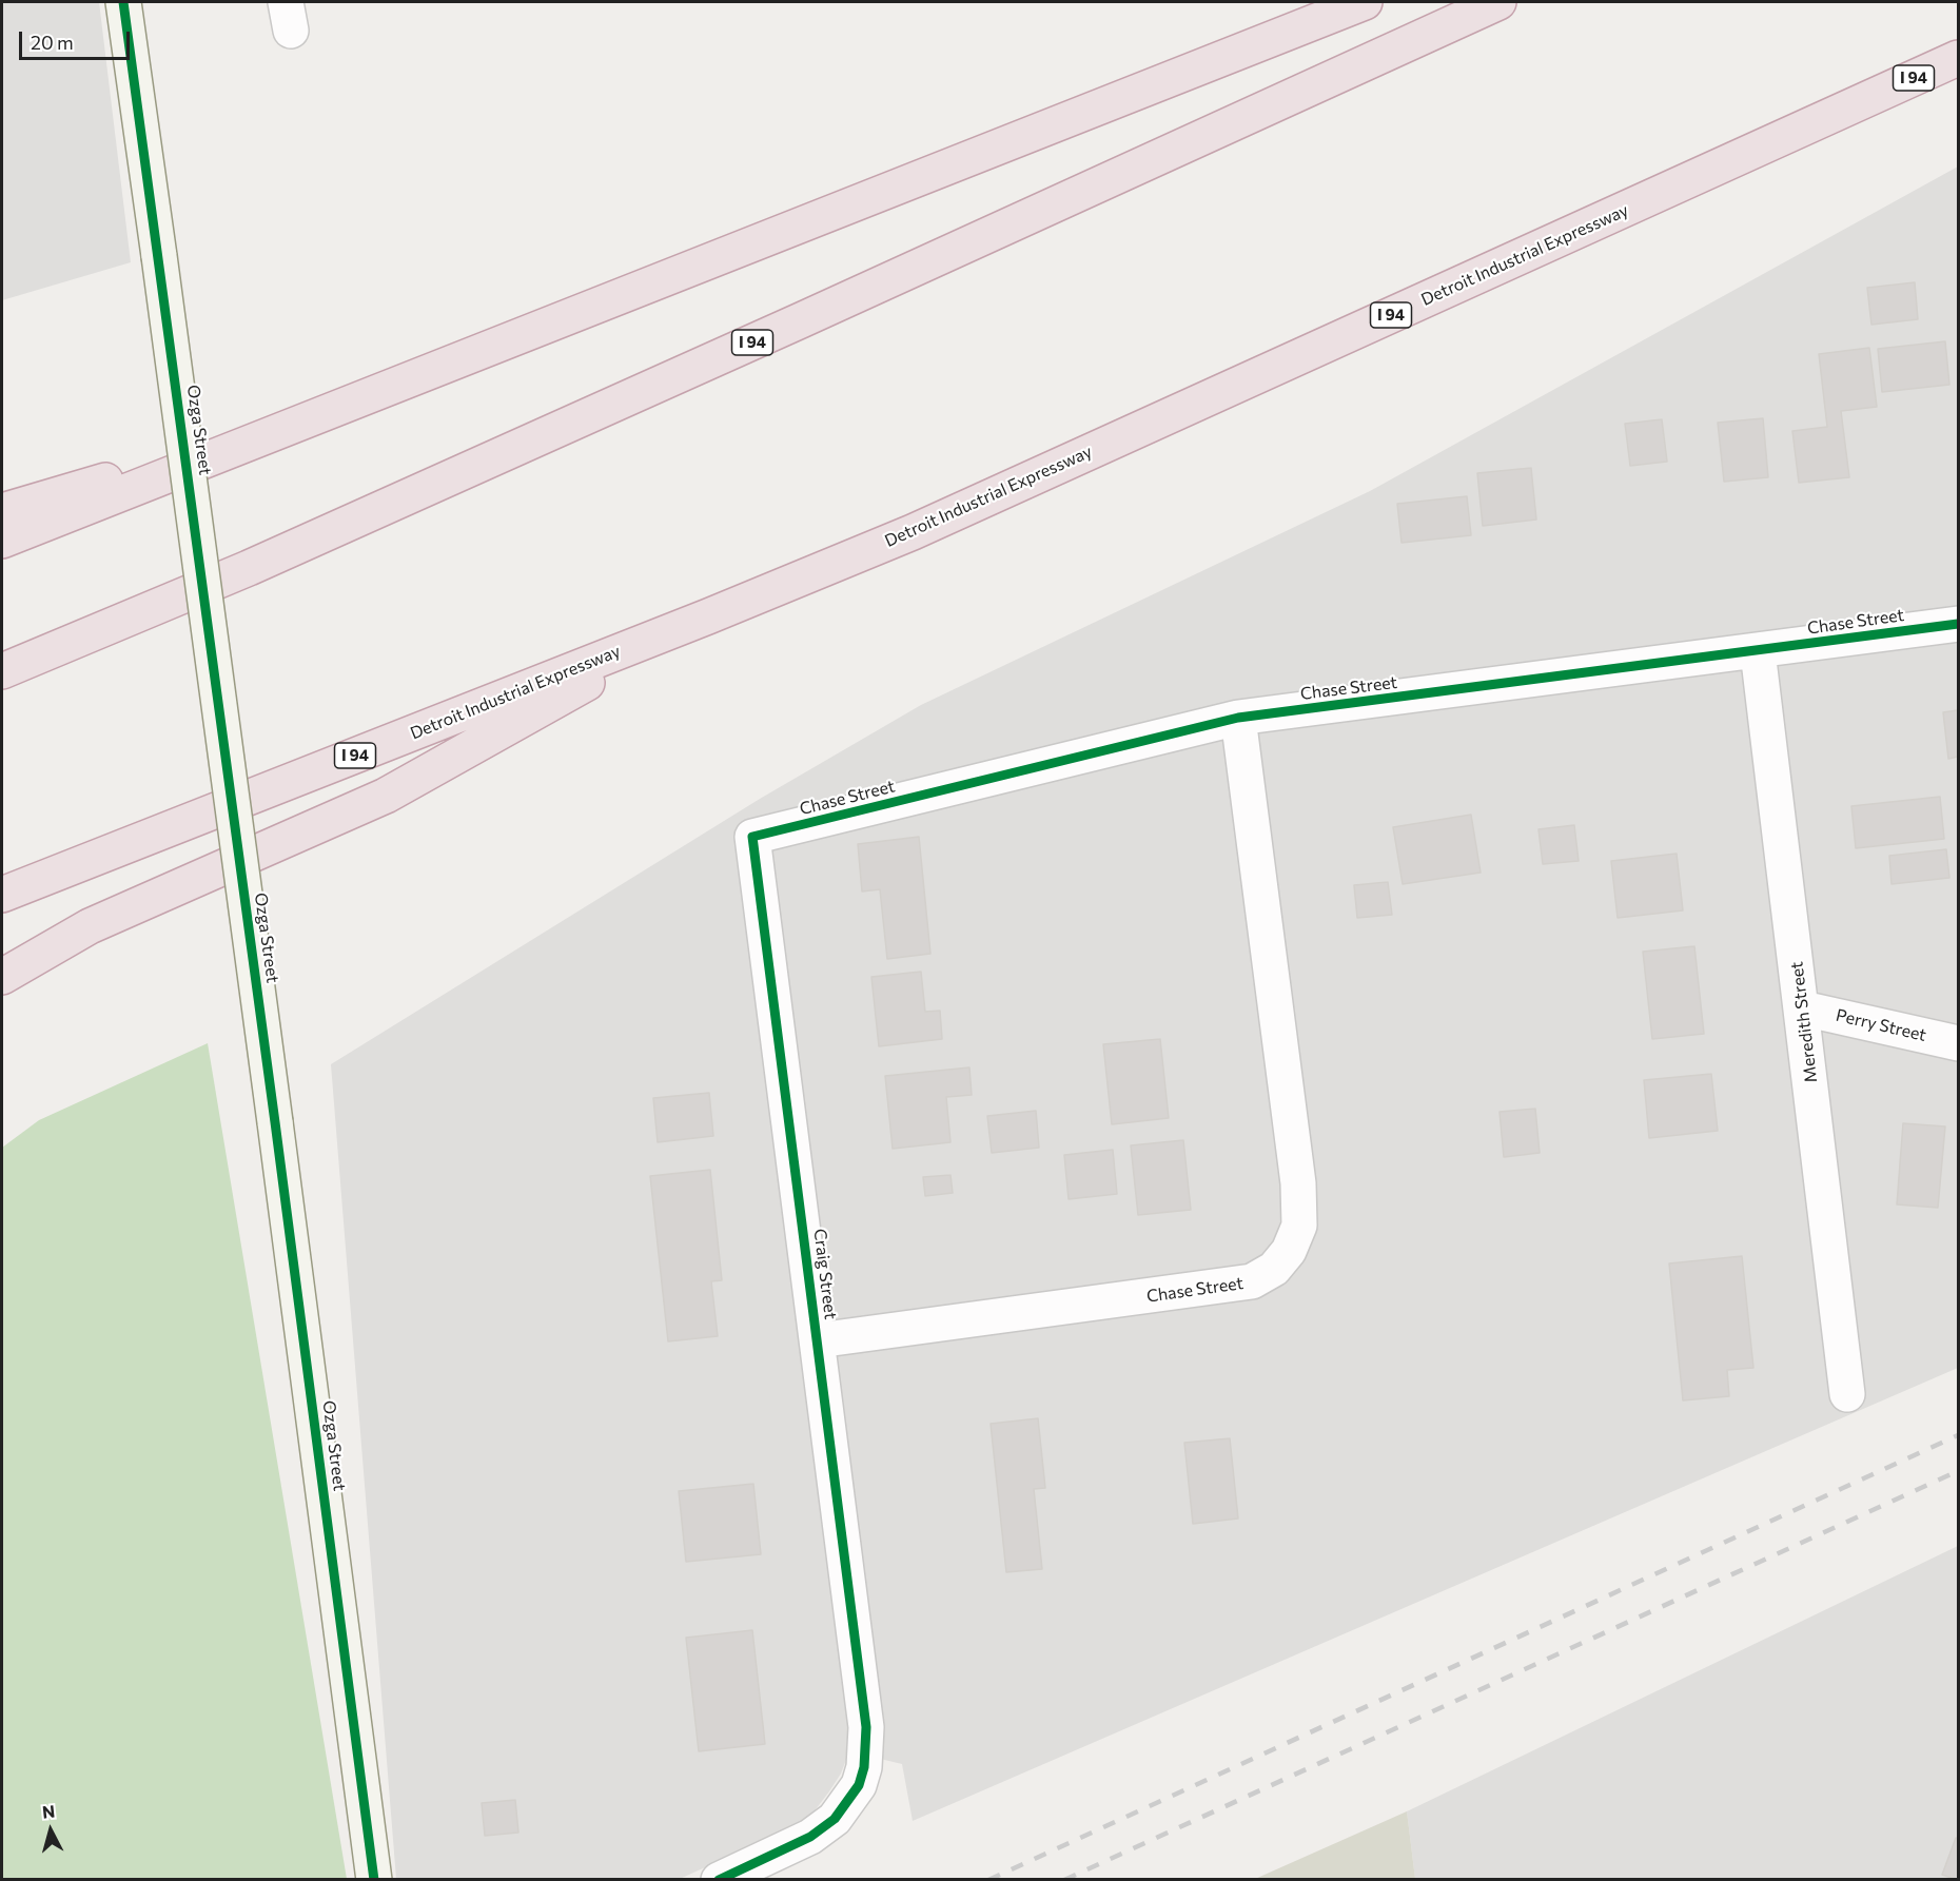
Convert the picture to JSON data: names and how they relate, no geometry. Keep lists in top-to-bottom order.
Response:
{
  "streets": {
    "highway": ["I 94", "Detroit Industrial Expressway"],
    "street": [
      "Ozga Street",
      "Chase Street",
      "Meredith Street",
      "Perry Street",
      "Craig Street"
    ]
  },
  "crossings": [
    ["Chase Street", "Meredith Street"],
    ["Chase Street", "Craig Street"],
    ["Meredith Street", "Perry Street"]
  ],
  "scale_bar": "20 m",
  "north": "top"
}
